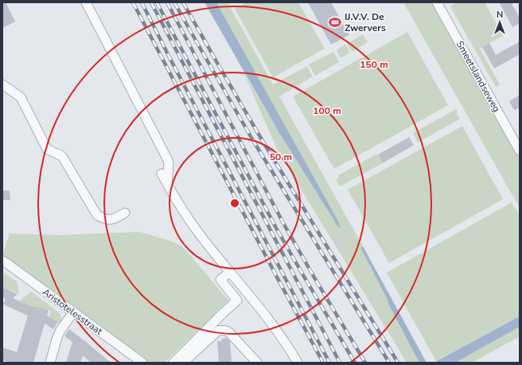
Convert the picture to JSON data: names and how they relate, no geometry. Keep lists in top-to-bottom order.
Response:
{
  "streets": {
    "street": ["Smeetslandseweg", "Aristotelesstraat"]
  },
  "places": {
    "sports": ["IJ.V.V. De Zwervers"]
  },
  "north": "top",
  "rings": ["150 m", "100 m", "50 m"]
}
